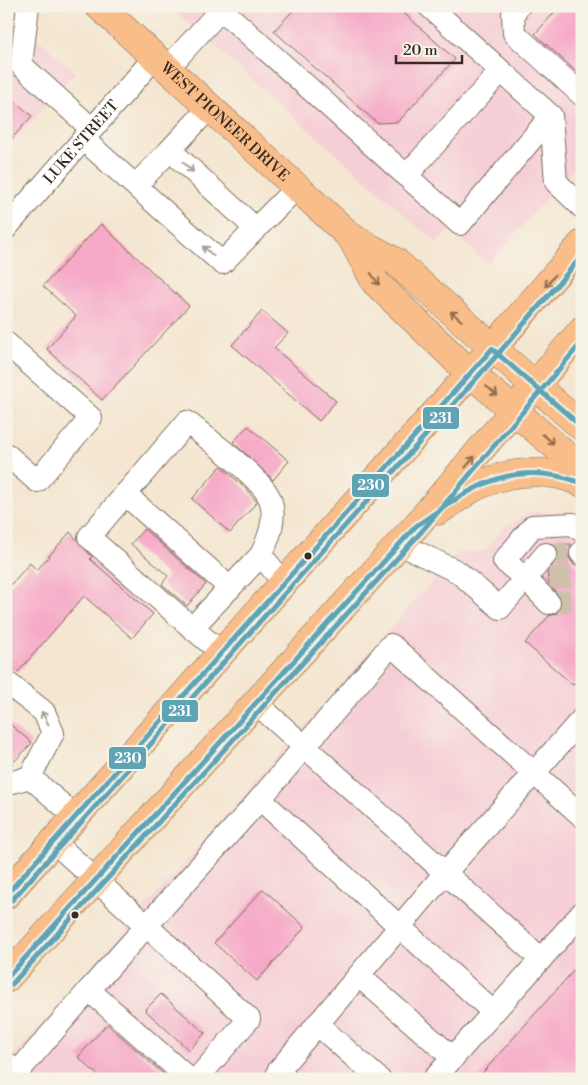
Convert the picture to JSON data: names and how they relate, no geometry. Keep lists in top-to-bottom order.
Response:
{
  "streets": {
    "main road": ["WEST PIONEER DRIVE"],
    "street": ["LUKE STREET"]
  },
  "crossings": [
    ["WEST PIONEER DRIVE", "LUKE STREET"]
  ],
  "lines": ["transit line 231", "transit line 230"],
  "scale_bar": "20 m"
}
